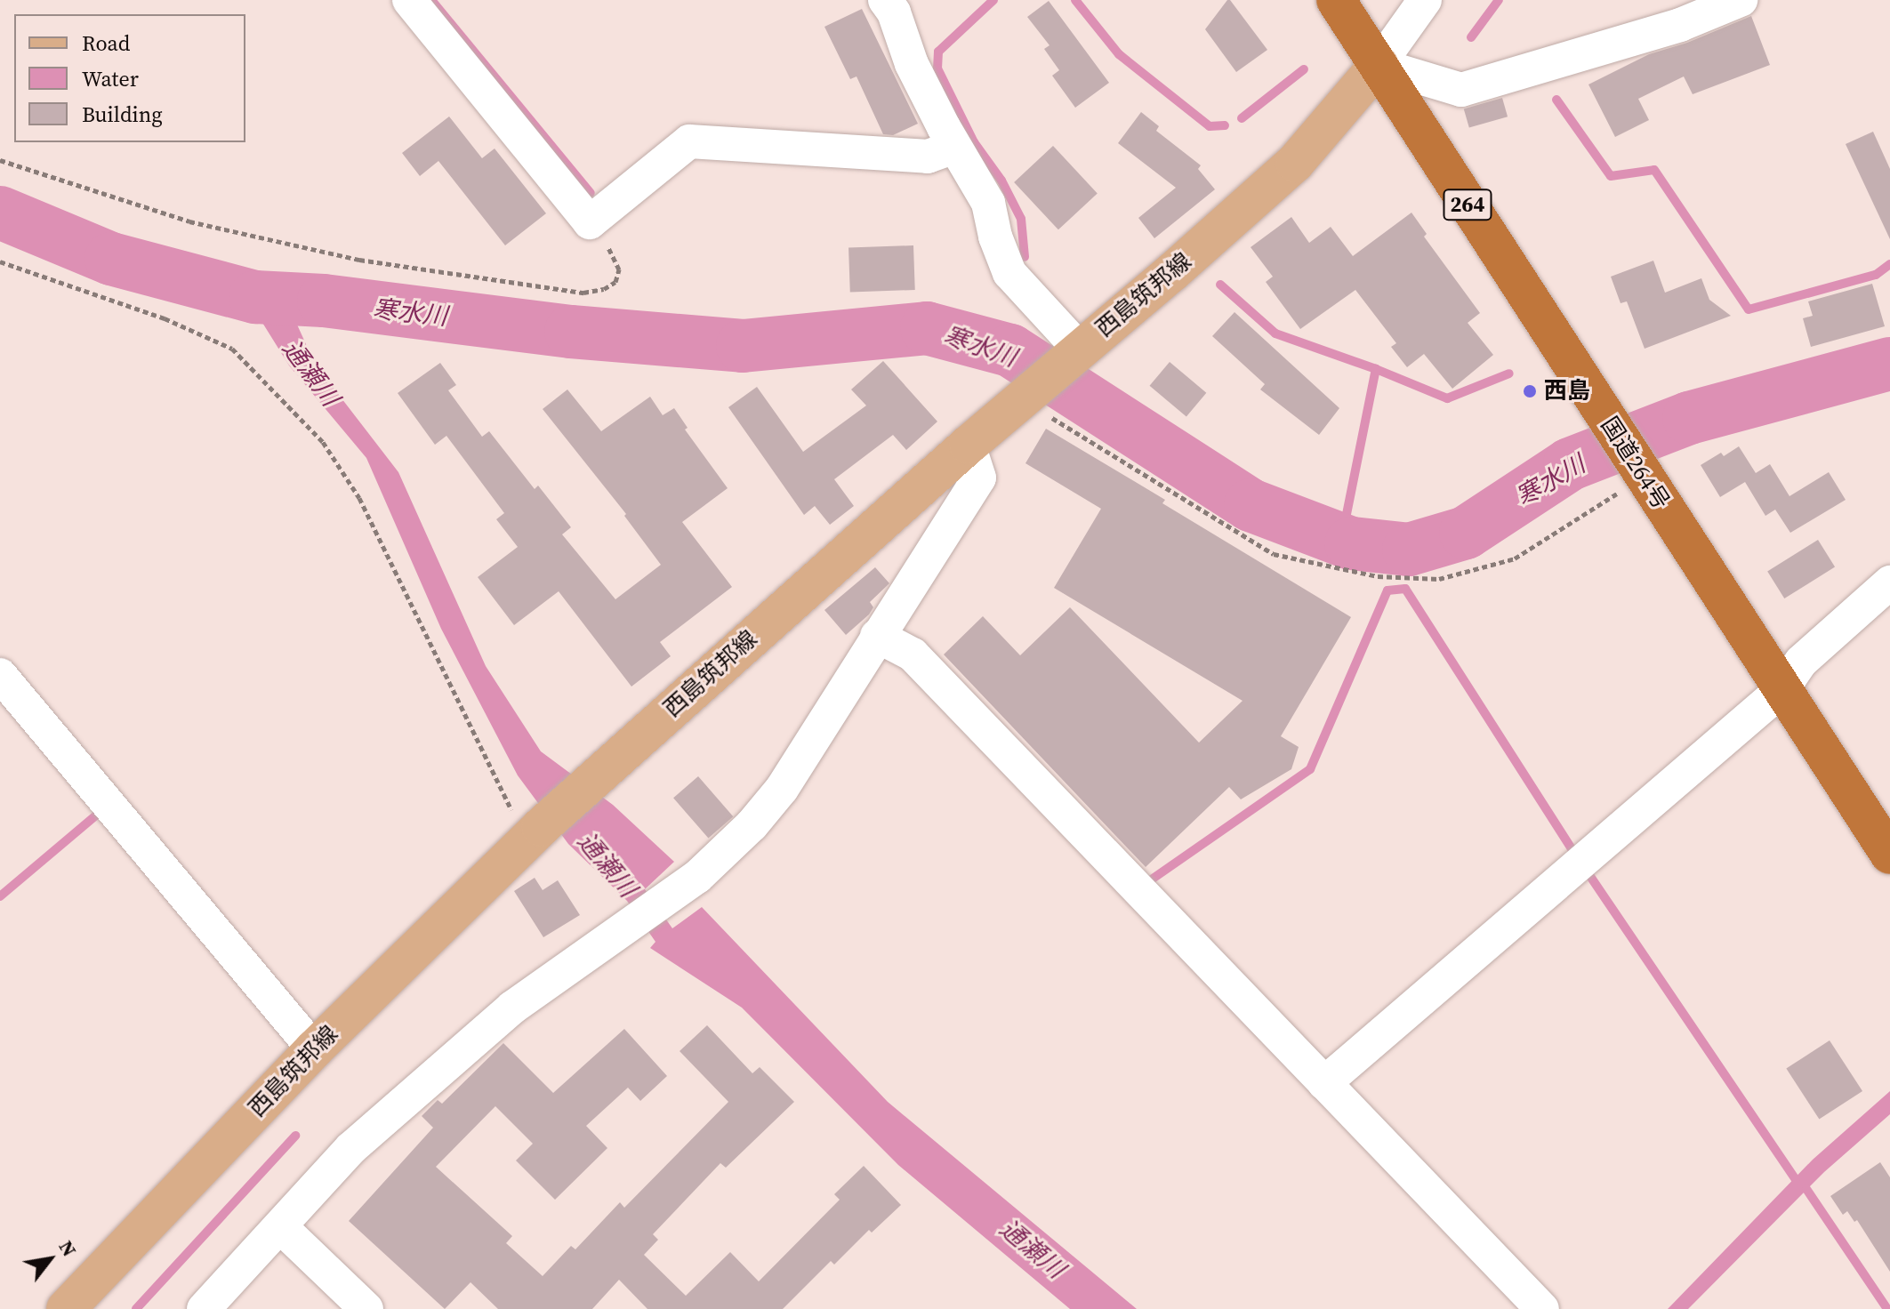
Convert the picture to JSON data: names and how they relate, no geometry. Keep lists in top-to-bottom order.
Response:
{
  "streets": {
    "highway": ["264", "国道264号"],
    "main road": ["西島筑邦線"]
  },
  "crossings": [
    ["西島筑邦線", "国道264号"]
  ],
  "water": ["寒水川", "通瀬川"],
  "places": ["西島"],
  "legend": ["Road", "Water", "Building"],
  "north": "top right"
}
